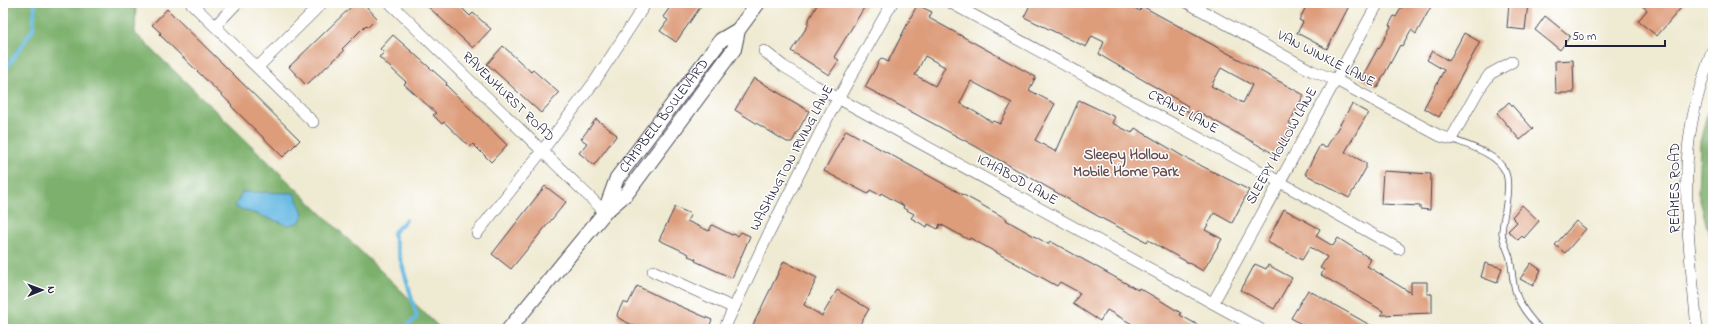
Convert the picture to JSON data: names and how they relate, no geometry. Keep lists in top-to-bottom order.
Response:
{
  "streets": {
    "street": [
      "VAN WINKLE LANE",
      "RAVENHURST ROAD",
      "CRANE LANE",
      "CAMPBELL BOULEVARD",
      "SLEEPY HOLLOW LANE",
      "WASHINGTON IRVING LANE",
      "ICHABOD LANE",
      "REAMES ROAD"
    ]
  },
  "crossings": [
    ["VAN WINKLE LANE", "SLEEPY HOLLOW LANE"],
    ["RAVENHURST ROAD", "CAMPBELL BOULEVARD"],
    ["CRANE LANE", "SLEEPY HOLLOW LANE"],
    ["SLEEPY HOLLOW LANE", "ICHABOD LANE"],
    ["WASHINGTON IRVING LANE", "ICHABOD LANE"]
  ],
  "districts": ["Sleepy Hollow Mobile Home Park"],
  "scale_bar": "50 m",
  "north": "right"
}
